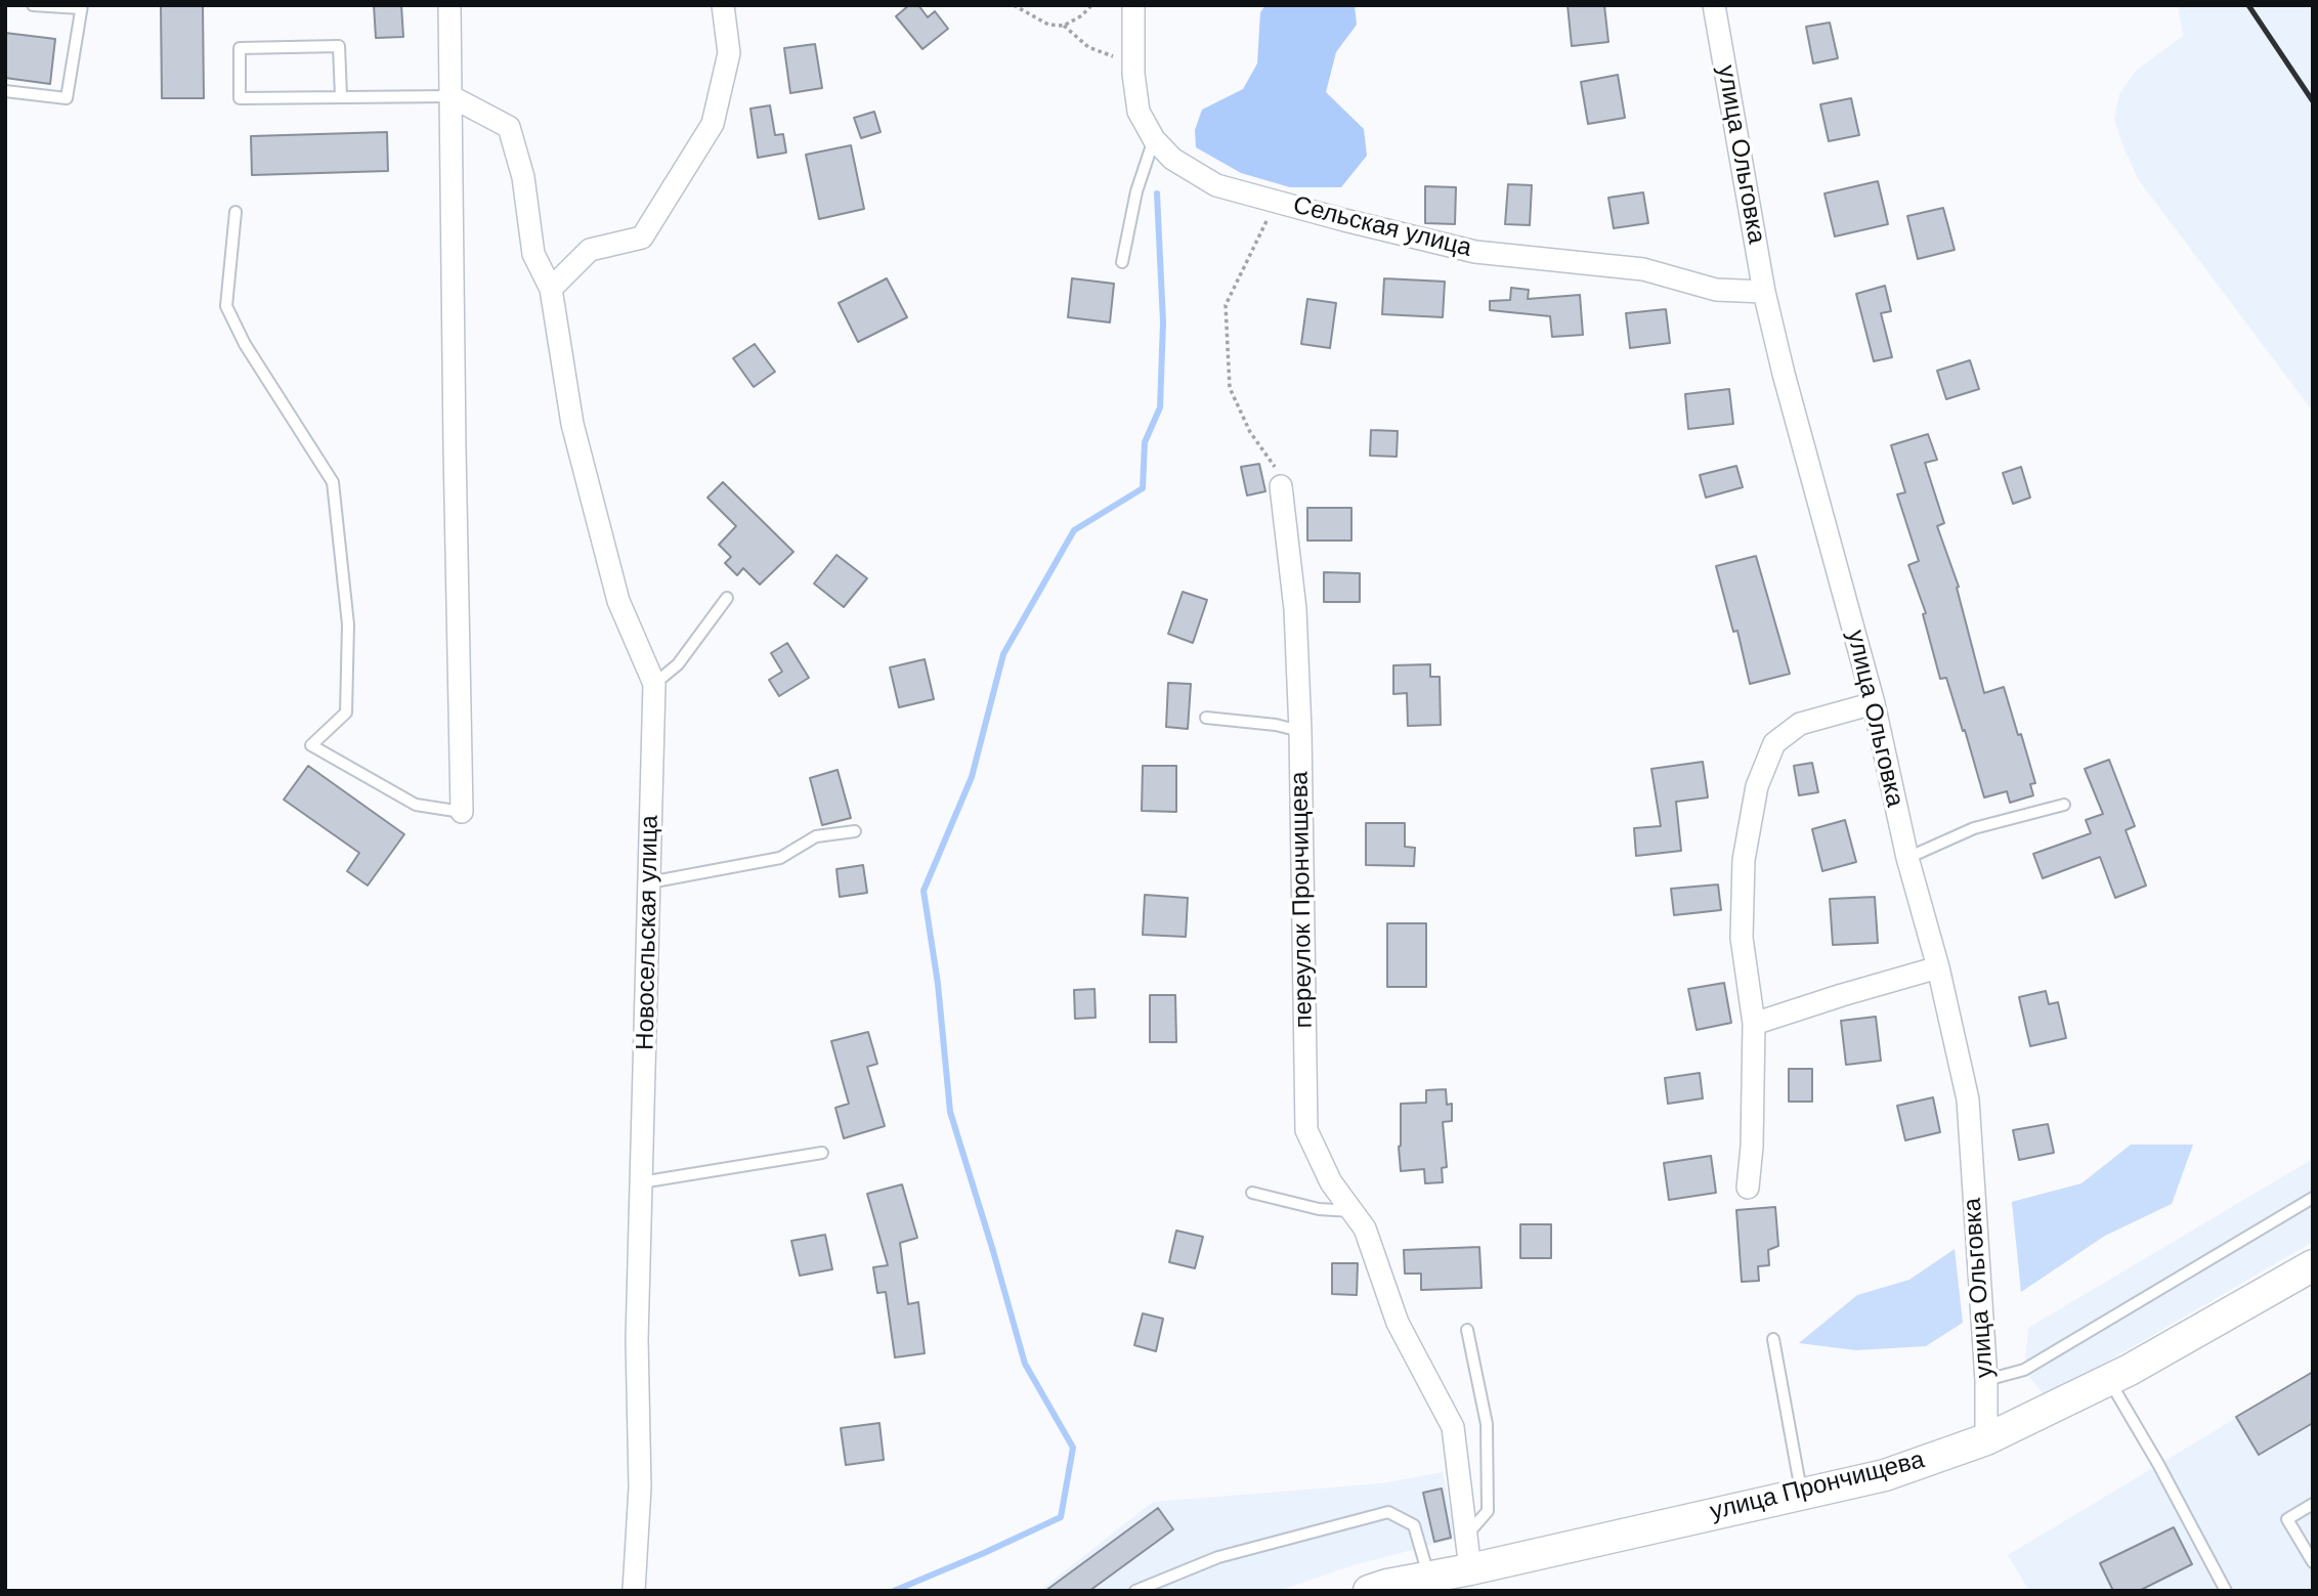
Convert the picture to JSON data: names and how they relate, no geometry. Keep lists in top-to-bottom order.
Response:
{
  "streets": {
    "street": [
      "улица Ольговка",
      "Сельская улица",
      "переулок Прончищева",
      "Новосельская улица",
      "улица Прончищева"
    ]
  },
  "crossings": [
    ["улица Ольговка", "Сельская улица"],
    ["улица Ольговка", "улица Прончищева"],
    ["переулок Прончищева", "улица Прончищева"]
  ]
}
